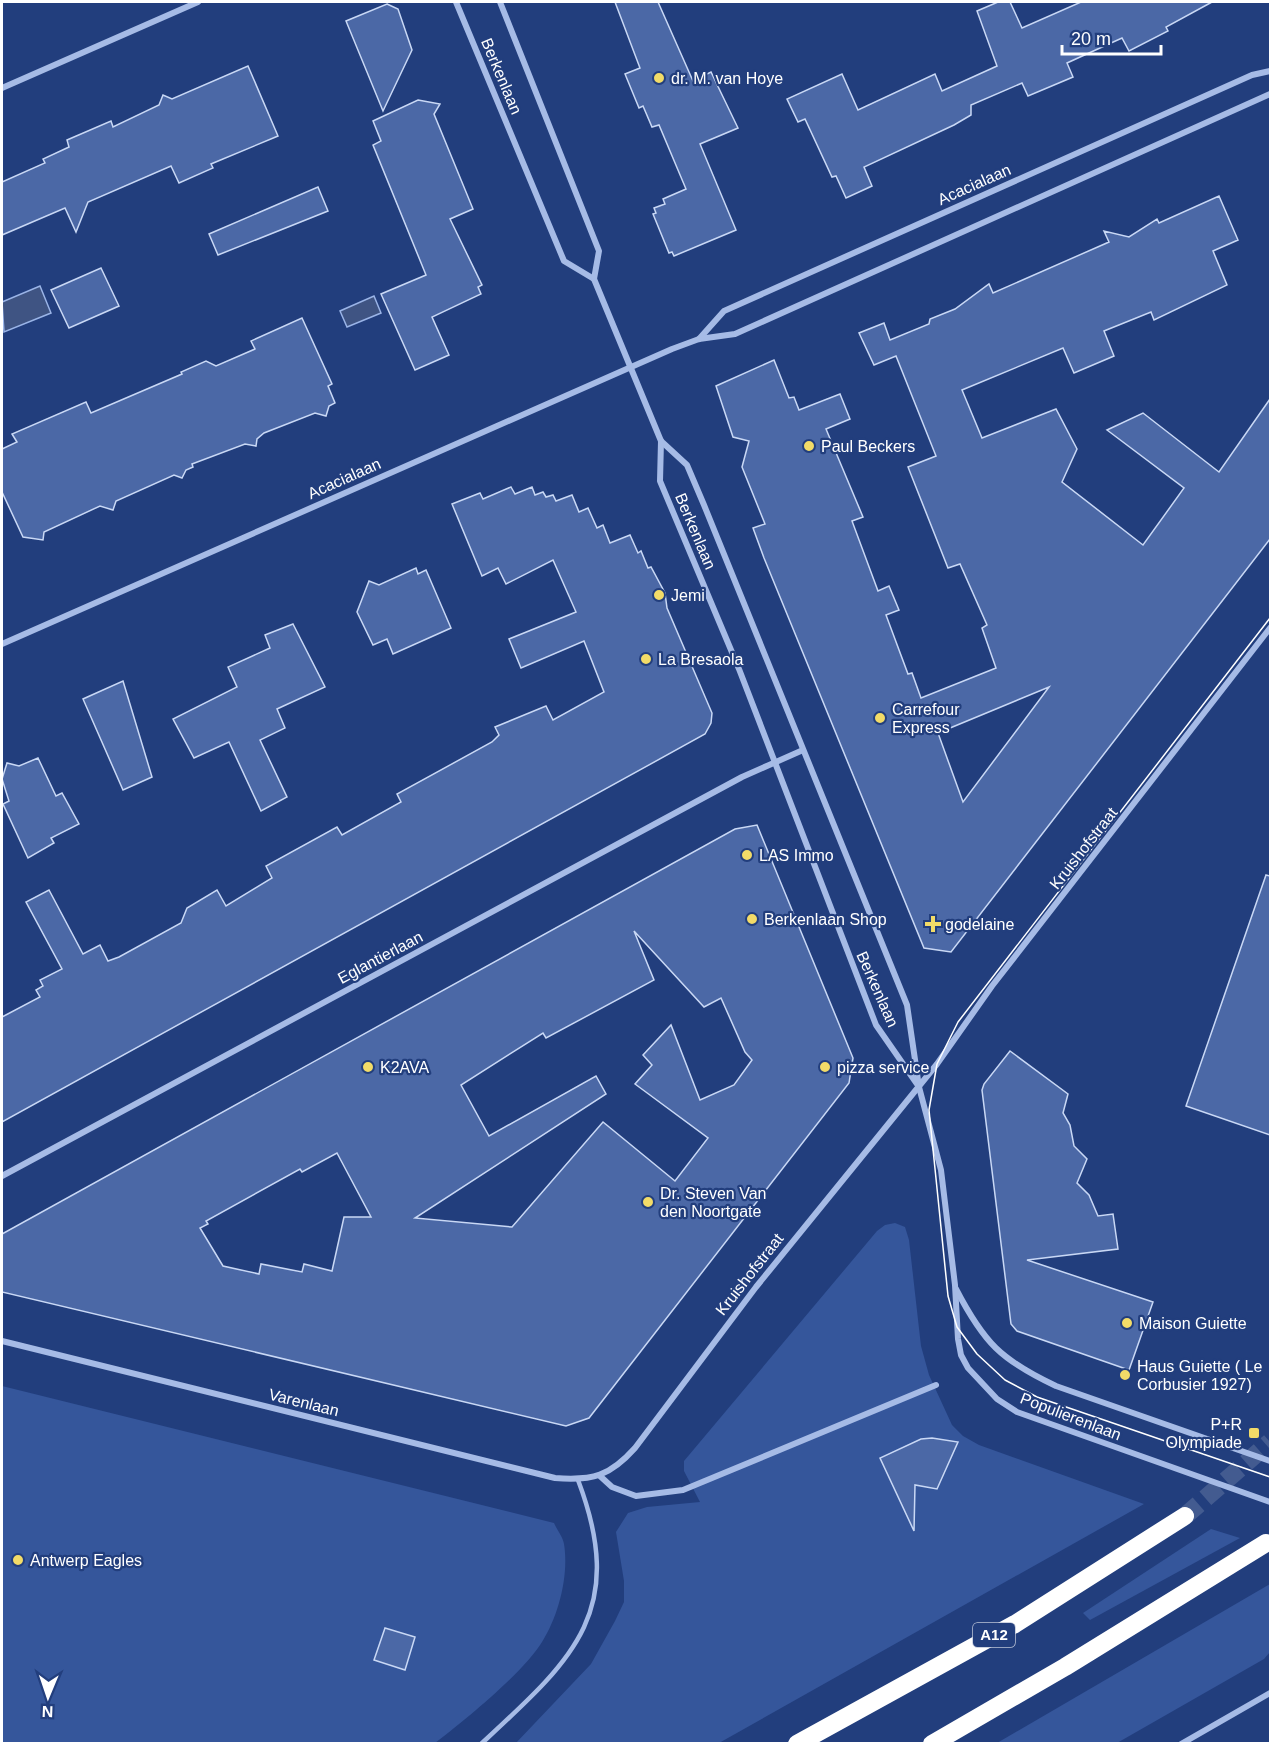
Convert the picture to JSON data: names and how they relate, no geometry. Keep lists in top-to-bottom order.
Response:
{
  "streets": {
    "highway": ["A12"],
    "street": [
      "Berkenlaan",
      "Acacialaan",
      "Kruishofstraat",
      "Eglantierlaan",
      "Varenlaan",
      "Populierenlaan"
    ]
  },
  "crossings": [
    ["Berkenlaan", "Acacialaan"],
    ["Berkenlaan", "Kruishofstraat"],
    ["Berkenlaan", "Eglantierlaan"],
    ["Kruishofstraat", "Varenlaan"]
  ],
  "places": {
    "other": [
      "dr. M. van Hoye",
      "Paul Beckers",
      "Jemi",
      "La Bresaola",
      "Carrefour Express",
      "LAS Immo",
      "Berkenlaan Shop",
      "K2AVA",
      "pizza service",
      "Dr. Steven Van den Noortgate",
      "Maison Guiette",
      "Haus Guiette ( Le Corbusier 1927)",
      "Antwerp Eagles"
    ],
    "health": ["godelaine"],
    "transit": ["P+R Olympiade"]
  },
  "scale_bar": "20 m",
  "north": "bottom"
}
